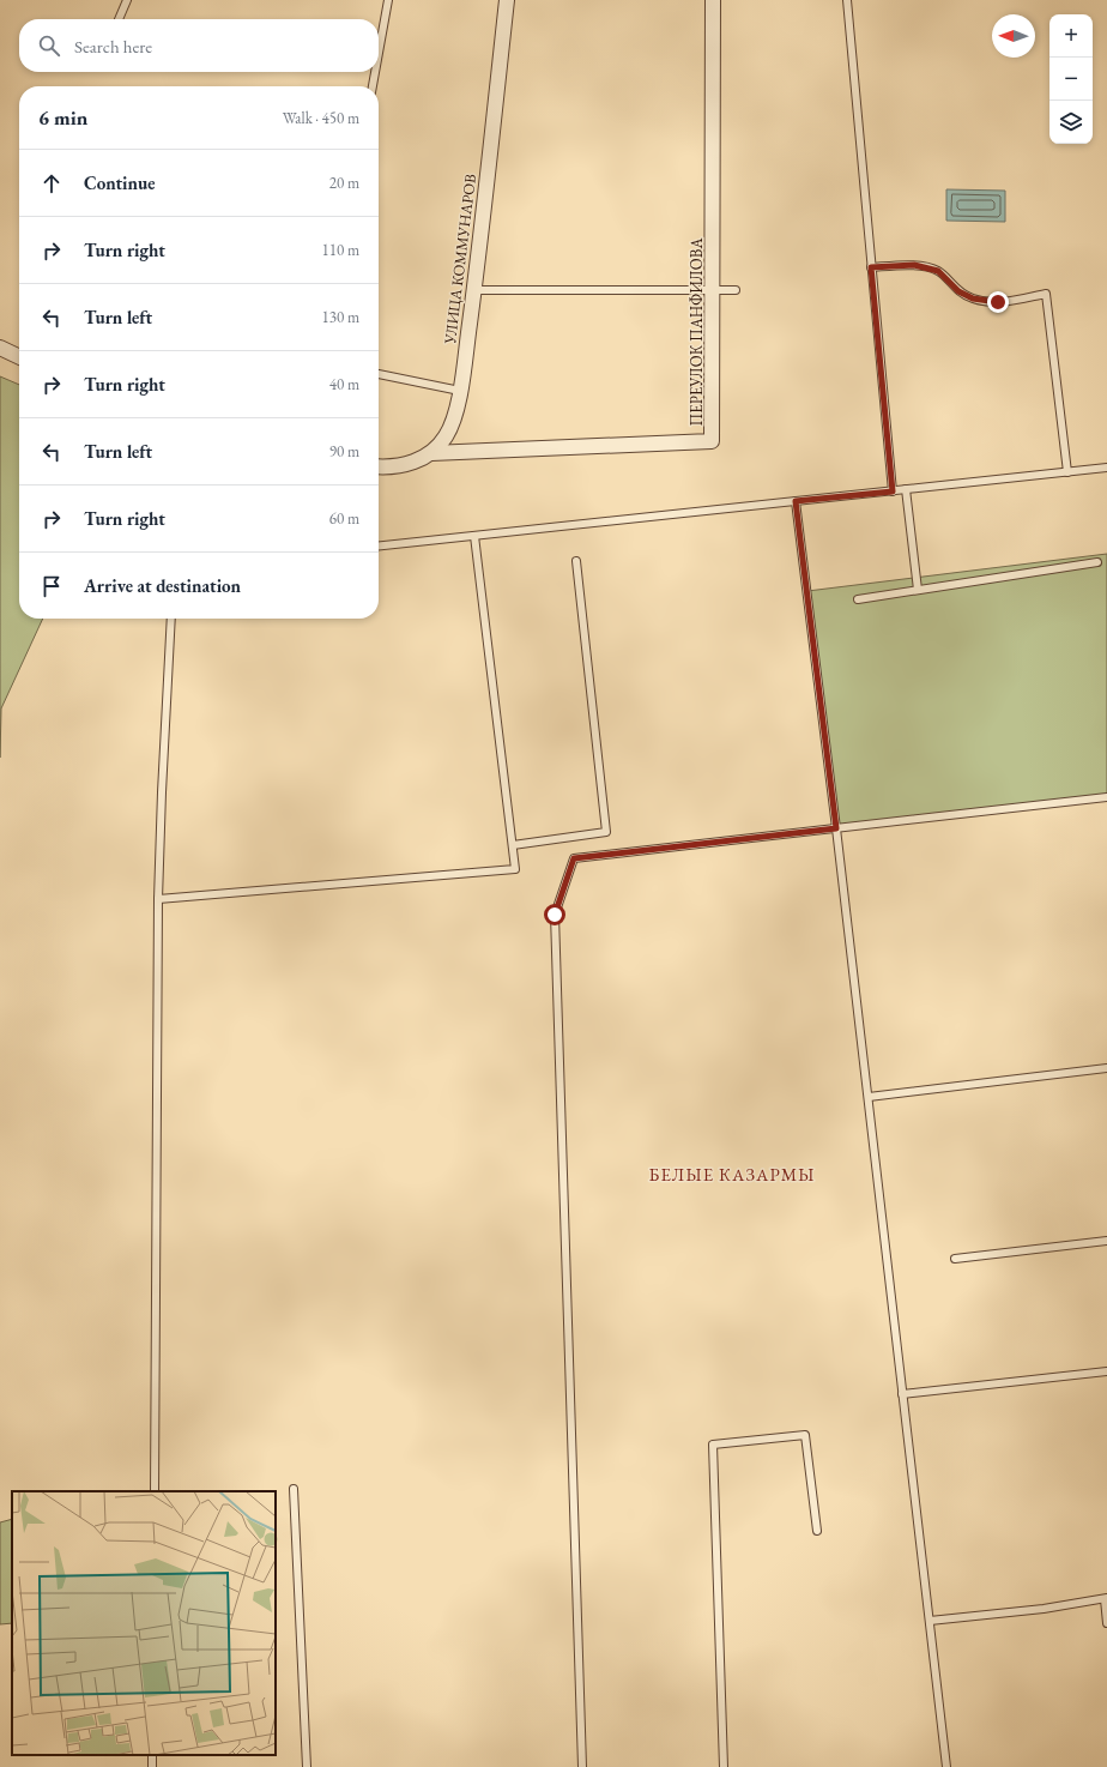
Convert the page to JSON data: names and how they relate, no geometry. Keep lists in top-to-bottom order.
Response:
{
  "streets": {
    "street": ["УЛИЦА КОММУНАРОВ", "ПЕРЕУЛОК ПАНФИЛОВА"]
  },
  "crossings": [
    ["УЛИЦА КОММУНАРОВ", "ПЕРЕУЛОК ПАНФИЛОВА"]
  ],
  "districts": ["БЕЛЫЕ КАЗАРМЫ"],
  "north": "left",
  "page": {
    "map_buttons": ["+", "−"],
    "search": "Search here",
    "heading": ["6 min", "Walk · 450 m"],
    "list": [
      ["Continue", "20 m"],
      ["Turn right", "110 m"],
      ["Turn left", "130 m"],
      ["Turn right", "40 m"],
      ["Turn left", "90 m"],
      ["Turn right", "60 m"],
      "Arrive at destination"
    ]
  }
}
